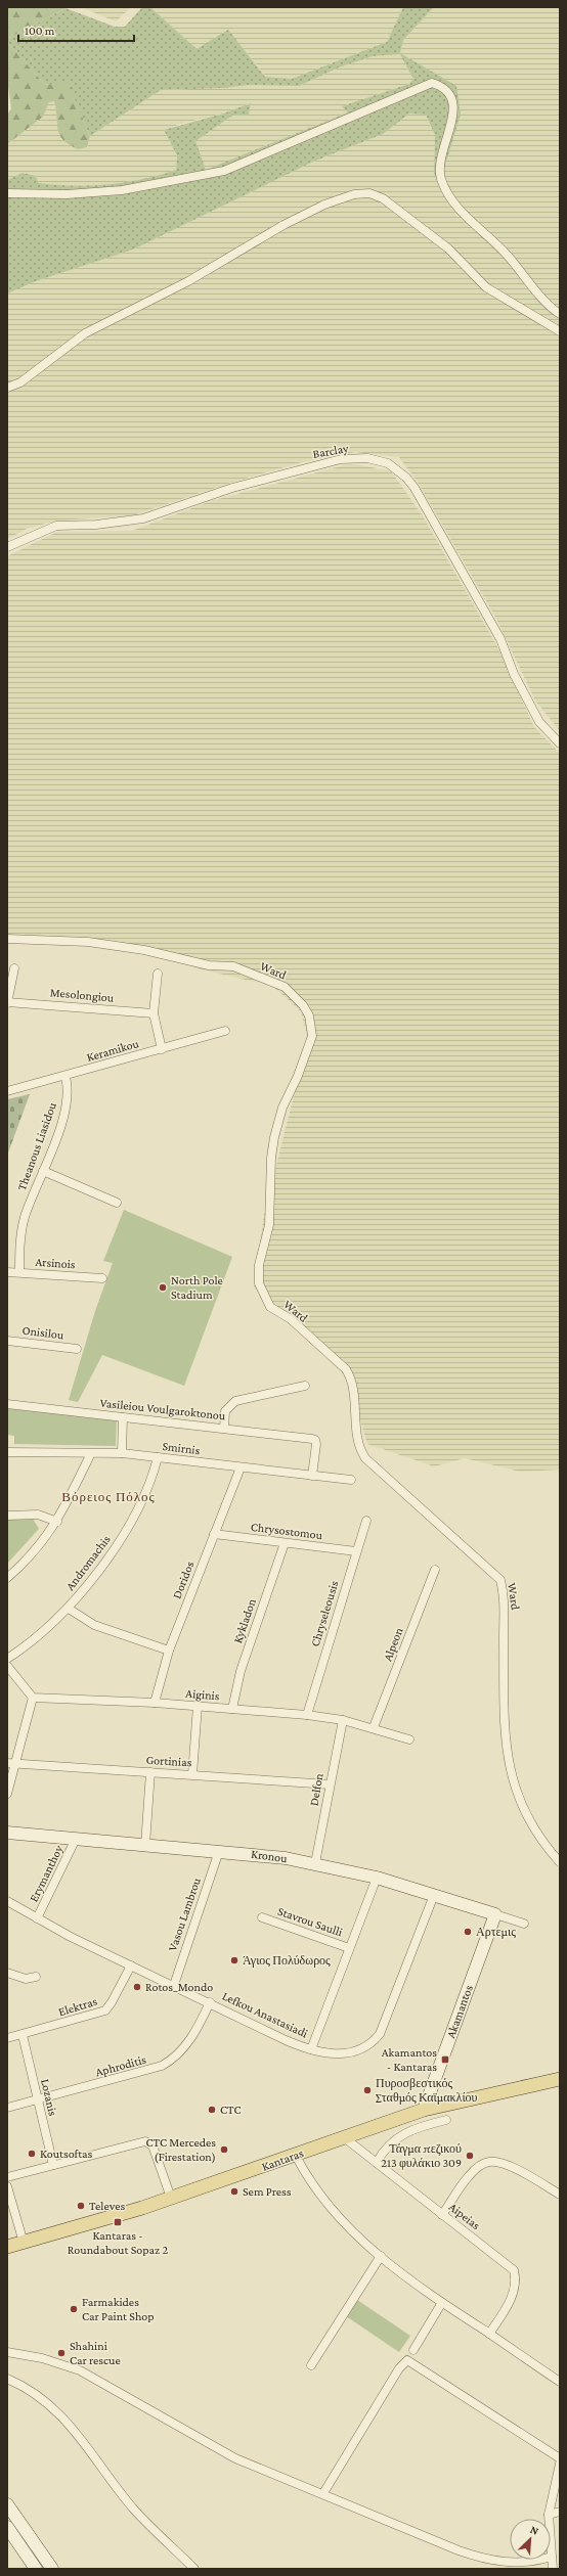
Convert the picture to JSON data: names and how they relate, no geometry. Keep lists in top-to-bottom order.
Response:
{
  "streets": {
    "main road": ["Kantaras"],
    "street": [
      "Barclay",
      "Ward",
      "Mesolongiou",
      "Keramikou",
      "Theanous Liasidou",
      "Arsinois",
      "Onisilou",
      "Vasileiou Voulgaroktonou",
      "Smirnis",
      "Chrysostomou",
      "Andromachis",
      "Doridos",
      "Chryseleousis",
      "Kykladon",
      "Alpeon",
      "Aiginis",
      "Gortinias",
      "Delfon",
      "Kronou",
      "Erymanthoy",
      "Vasou Lambrou",
      "Stavrou Saulli",
      "Elektras",
      "Akamantos",
      "Lefkou Anastasiadi",
      "Aphroditis",
      "Lozanis",
      "Aipeias"
    ]
  },
  "crossings": [
    ["Keramikou", "Theanous Liasidou"],
    ["Theanous Liasidou", "Arsinois"],
    ["Vasileiou Voulgaroktonou", "Smirnis"],
    ["Smirnis", "Andromachis"],
    ["Smirnis", "Doridos"],
    ["Chrysostomou", "Doridos"],
    ["Chrysostomou", "Chryseleousis"],
    ["Chrysostomou", "Kykladon"],
    ["Doridos", "Aiginis"],
    ["Chryseleousis", "Aiginis"],
    ["Kykladon", "Aiginis"],
    ["Alpeon", "Aiginis"],
    ["Aiginis", "Delfon"],
    ["Gortinias", "Delfon"],
    ["Delfon", "Kronou"],
    ["Kronou", "Erymanthoy"],
    ["Kronou", "Vasou Lambrou"],
    ["Kronou", "Akamantos"],
    ["Kronou", "Lefkou Anastasiadi"],
    ["Erymanthoy", "Lefkou Anastasiadi"],
    ["Vasou Lambrou", "Lefkou Anastasiadi"],
    ["Elektras", "Lefkou Anastasiadi"],
    ["Elektras", "Lozanis"],
    ["Akamantos", "Kantaras"],
    ["Lefkou Anastasiadi", "Aphroditis"],
    ["Aphroditis", "Lozanis"],
    ["Kantaras", "Aipeias"]
  ],
  "districts": ["Βόρειος Πόλος"],
  "places": {
    "other": [
      "North Pole Stadium",
      "Αρτεμις",
      "Άγιος Πολύδωρος",
      "Rotos_Mondo",
      "Πυροσβεστικός Σταθμός Καϊμακλίου",
      "CTC",
      "CTC Mercedes (Firestation)",
      "Koutsoftas",
      "Τάγμα πεζικού 213 φυλάκιο 309",
      "Sem Press",
      "Televes",
      "Farmakides Car Paint Shop",
      "Shahini Car rescue"
    ],
    "transit": ["Akamantos - Kantaras", "Kantaras - Roundabout Sopaz 2"]
  },
  "scale_bar": "100 m",
  "north": "top right"
}
